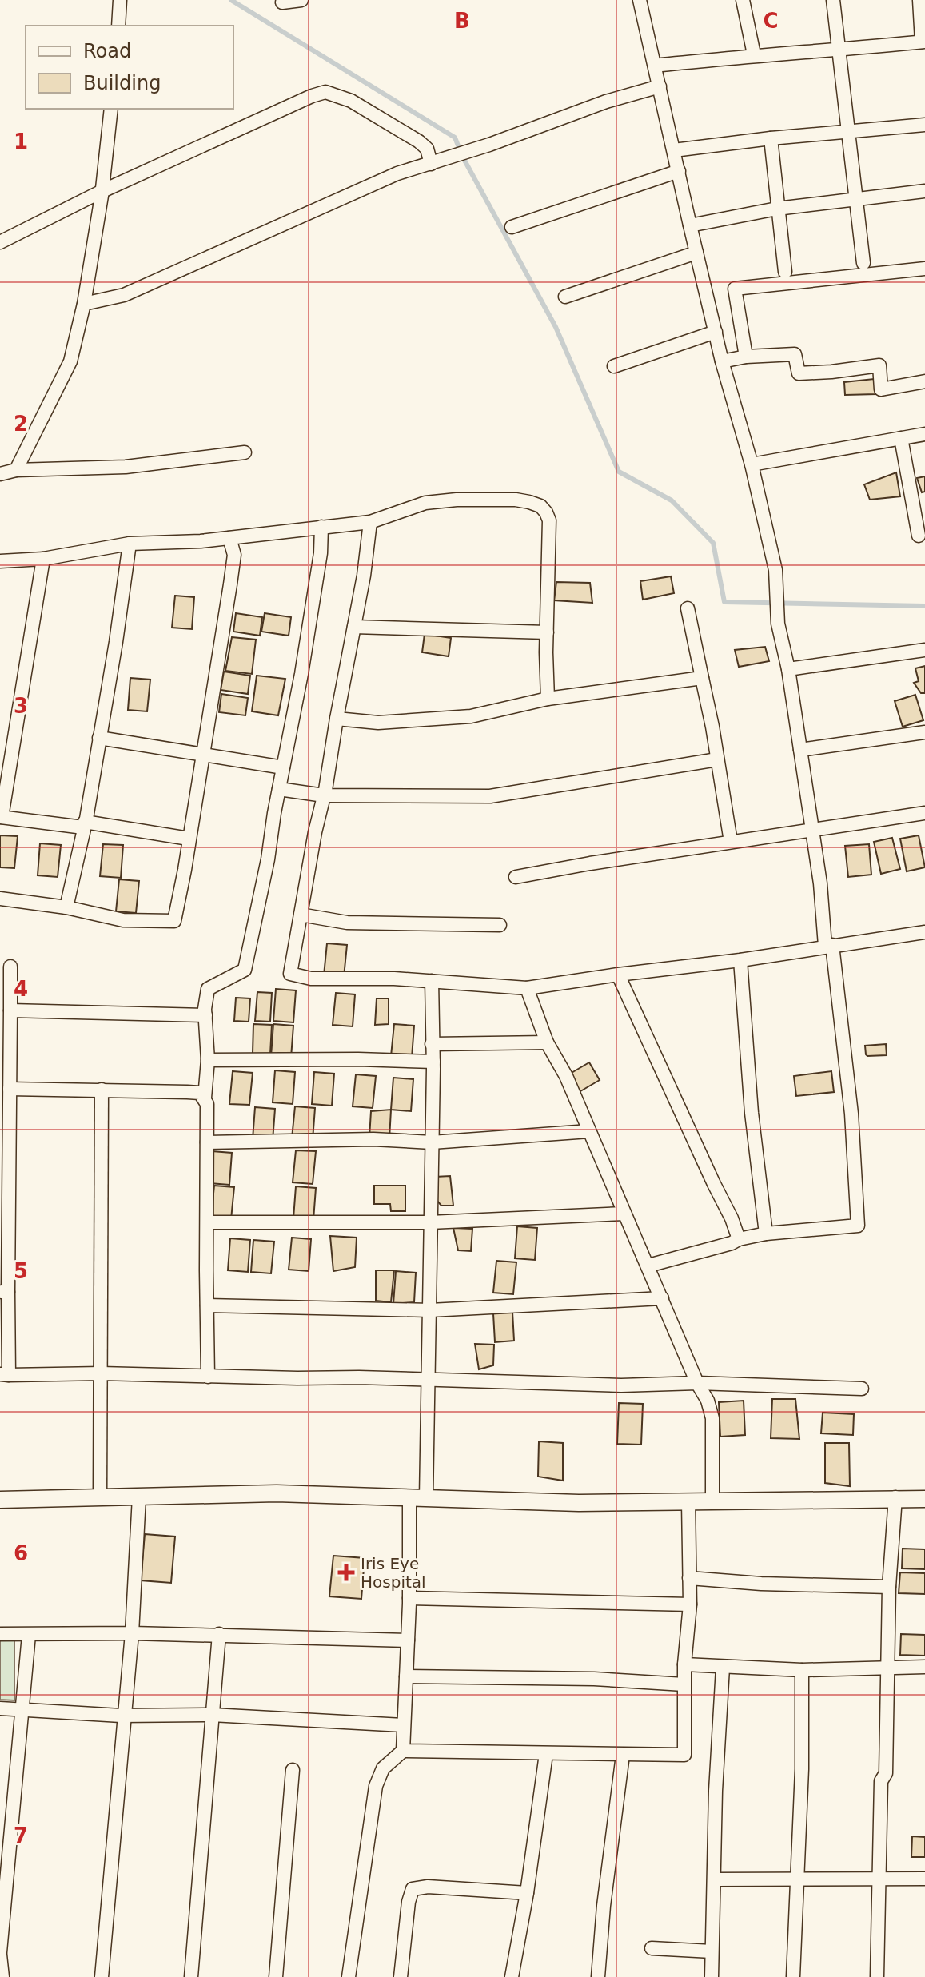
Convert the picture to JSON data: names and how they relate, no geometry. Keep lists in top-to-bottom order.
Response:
{
  "places": {
    "health": ["Iris Eye Hospital"]
  },
  "legend": ["Road", "Building"],
  "grid": {
    "columns": ["B", "C"],
    "rows": [
      "1",
      "2",
      "3",
      "4",
      "5",
      "6",
      "7"
    ]
  }
}
